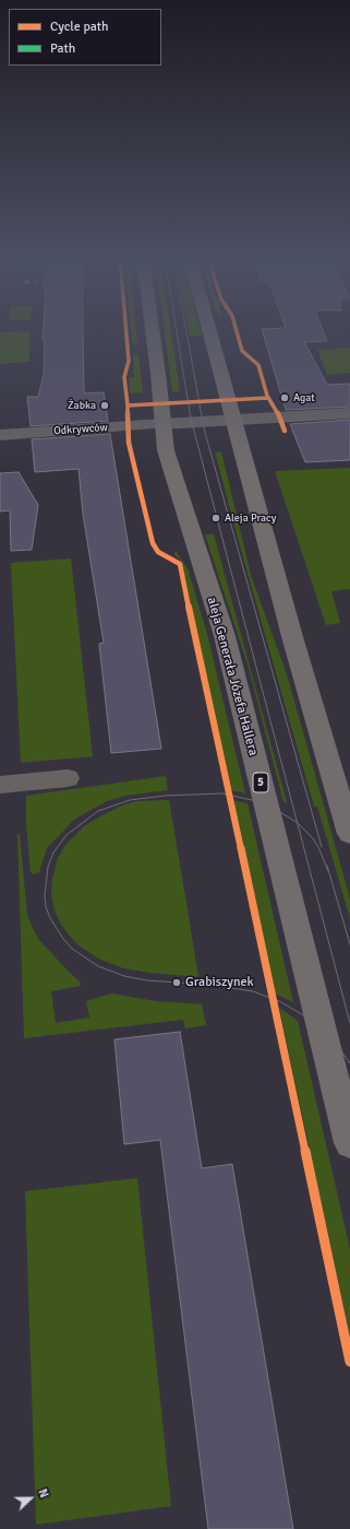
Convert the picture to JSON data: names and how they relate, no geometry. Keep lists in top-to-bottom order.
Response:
{
  "streets": {
    "main road": ["aleja Generała Józefa Hallera", "5"],
    "street": ["Odkrywców"]
  },
  "crossings": [
    ["Odkrywców", "aleja Generała Józefa Hallera"]
  ],
  "places": [
    "Agat",
    "Żabka",
    "Aleja Pracy",
    "Grabiszynek"
  ],
  "legend": ["Cycle path", "Path"],
  "north": "right"
}
